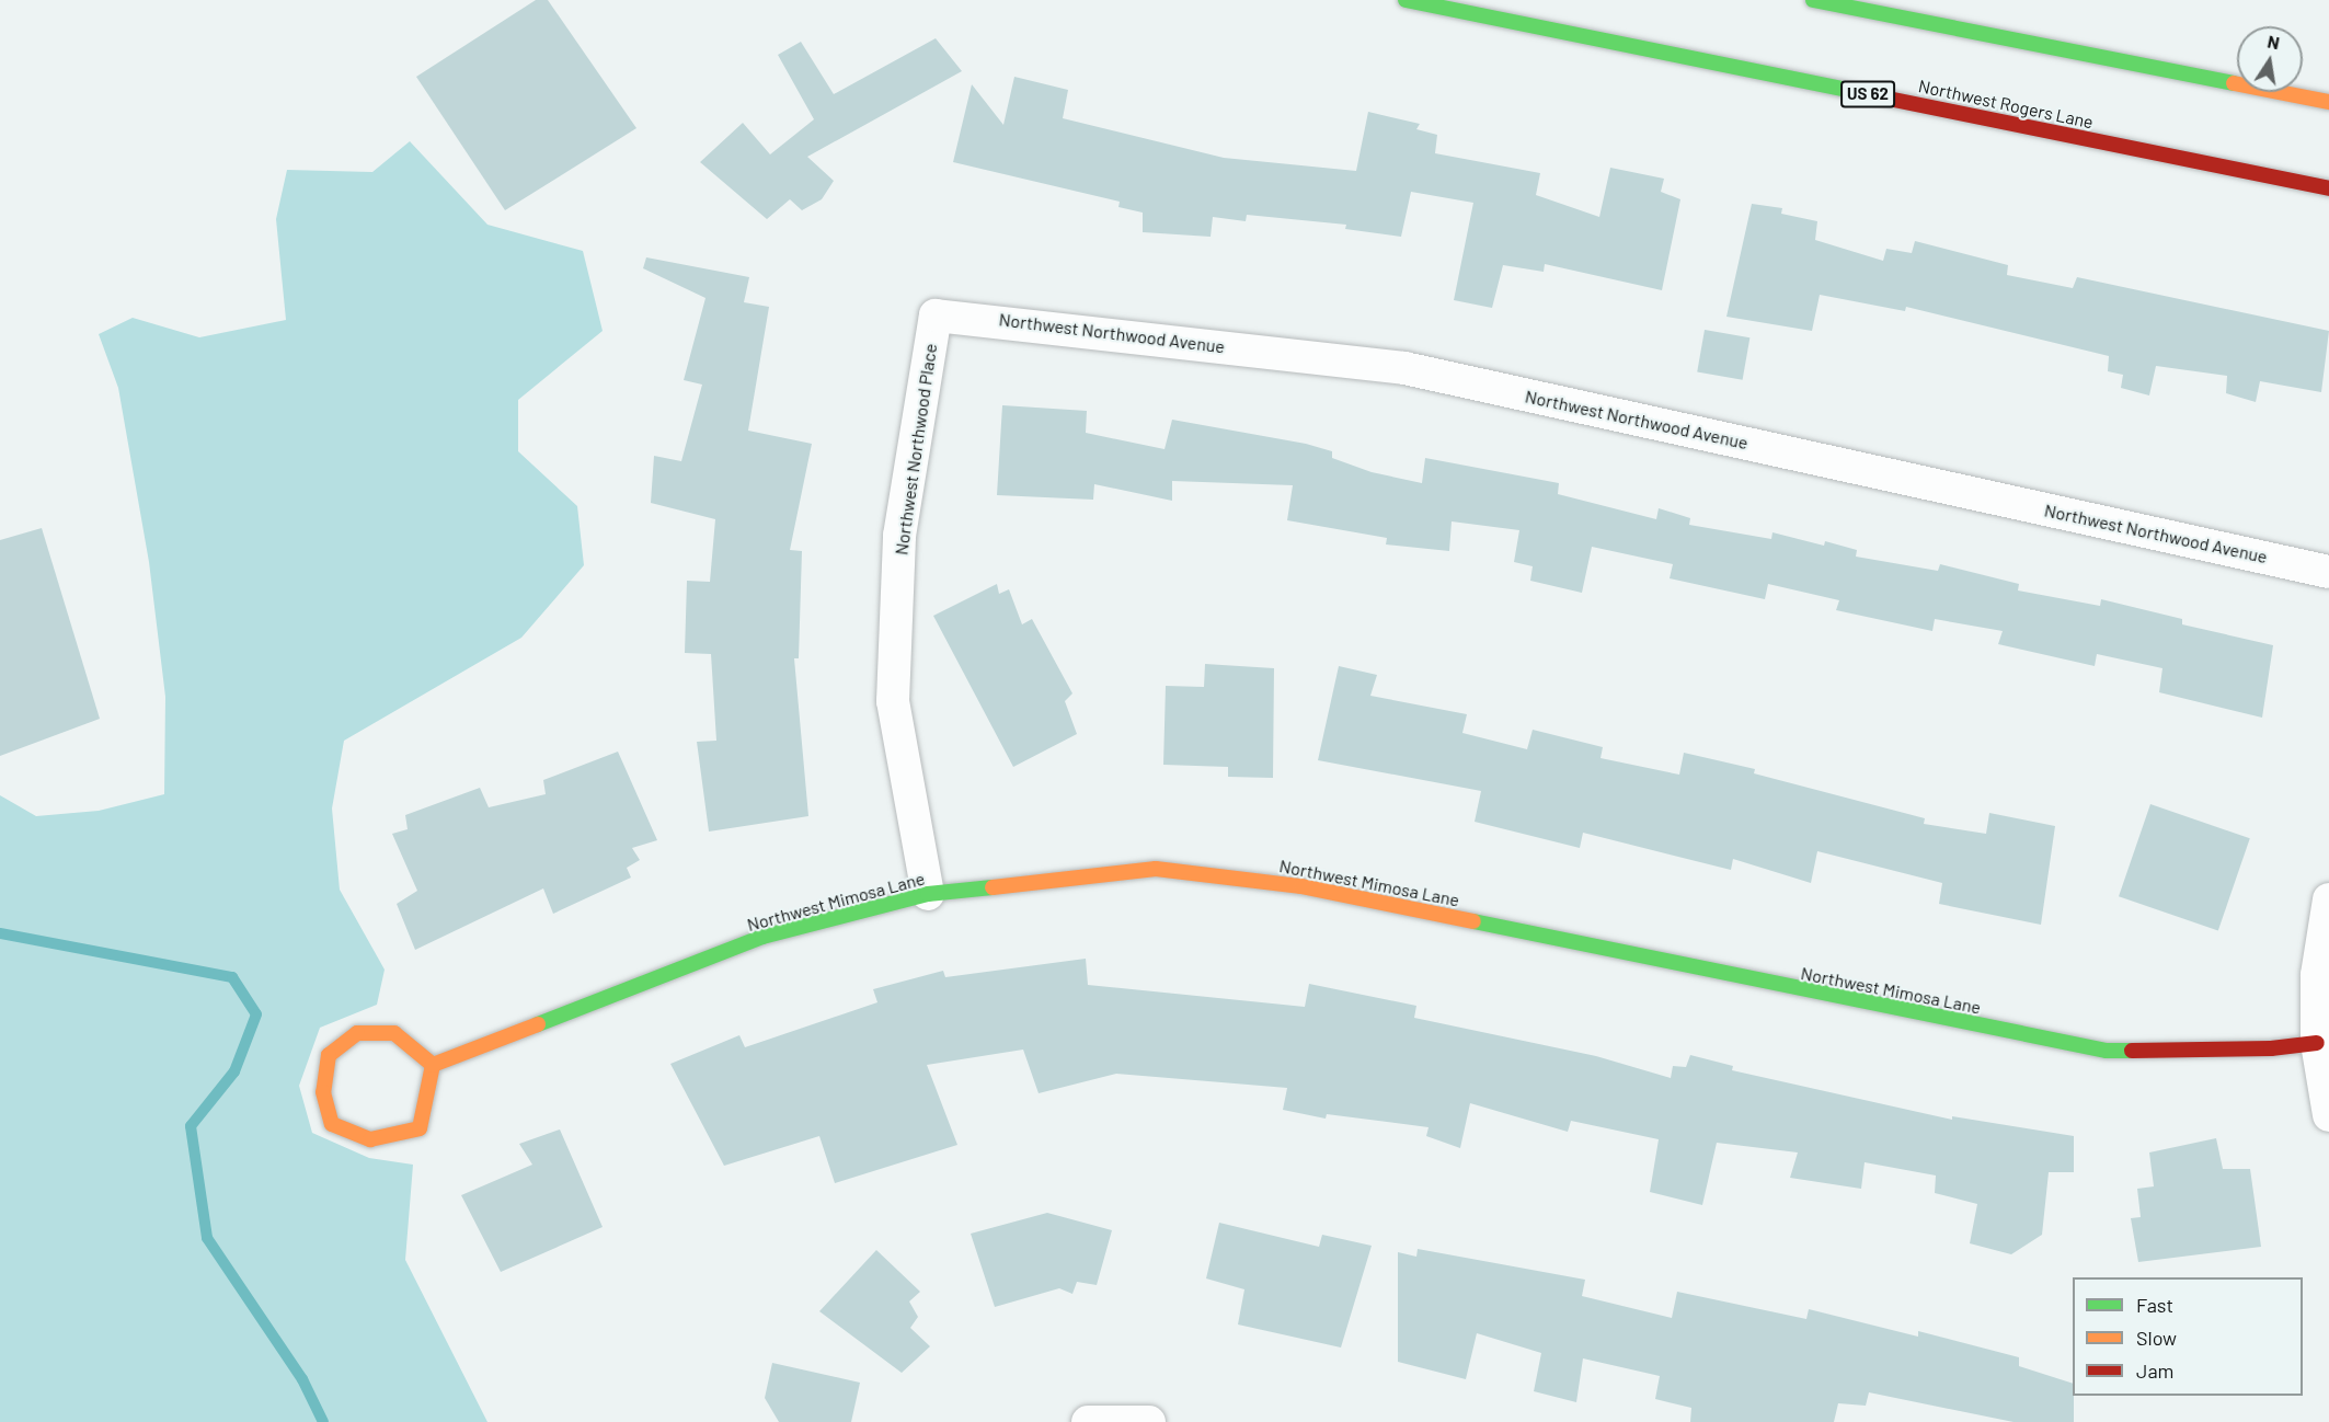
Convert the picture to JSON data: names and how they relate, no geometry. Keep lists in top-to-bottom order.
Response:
{
  "streets": {
    "main road": ["US 62", "Northwest Rogers Lane", "Northwest Mimosa Lane"],
    "street": ["Northwest Northwood Avenue", "Northwest Northwood Place"]
  },
  "crossings": [
    ["Northwest Northwood Avenue", "Northwest Northwood Place"],
    ["Northwest Northwood Place", "Northwest Mimosa Lane"]
  ],
  "legend": ["Fast", "Slow", "Jam"],
  "north": "top"
}
